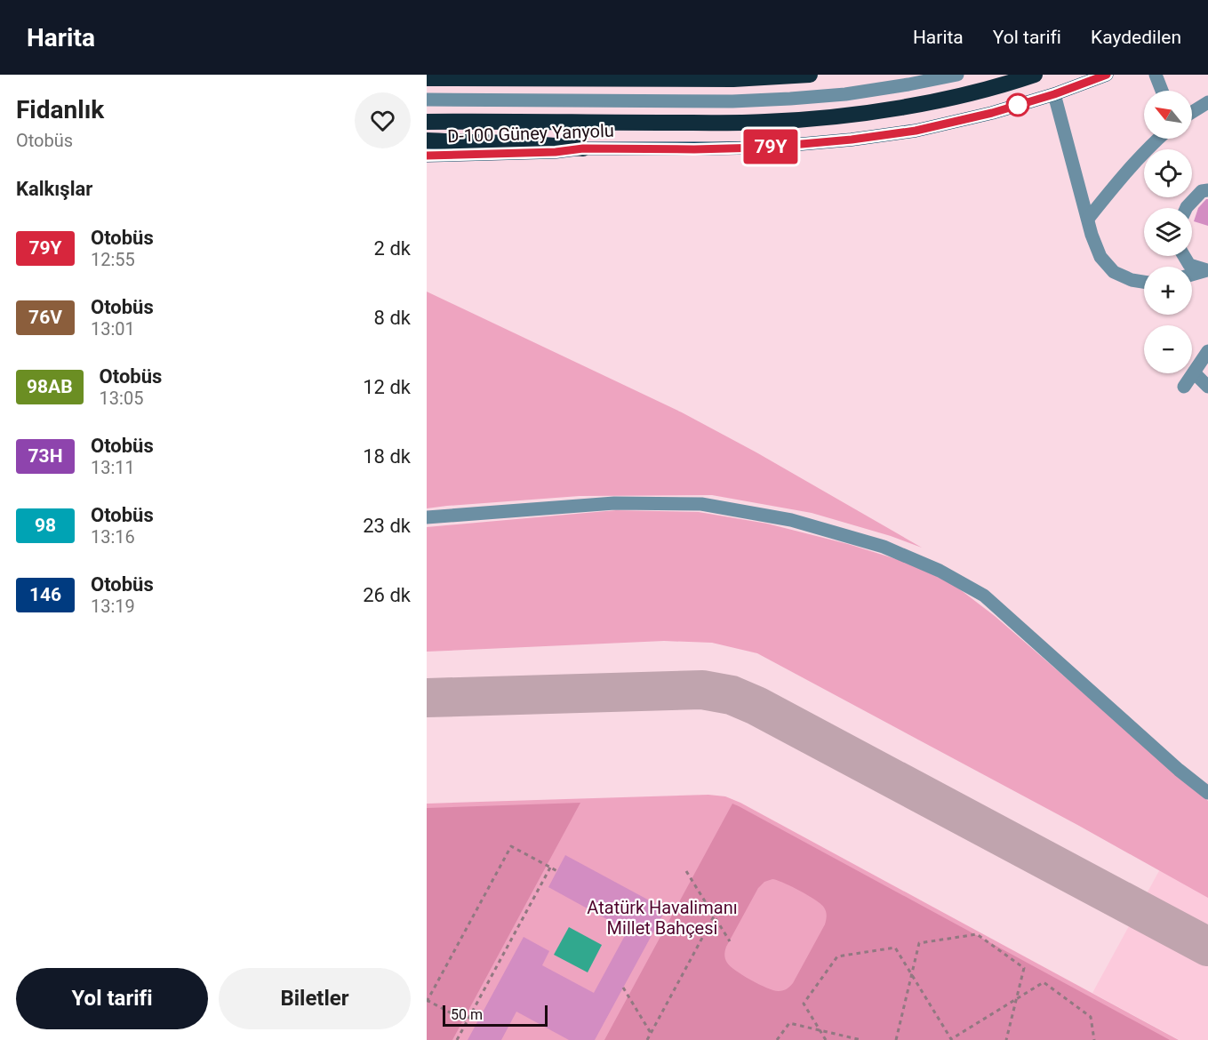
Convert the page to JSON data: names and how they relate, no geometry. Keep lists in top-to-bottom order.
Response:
{
  "streets": {
    "main road": ["D-100 Güney Yanyolu"]
  },
  "parks": ["Atatürk Havalimanı Millet Bahçesi"],
  "lines": ["bus line 79Y"],
  "scale_bar": "50 m",
  "north": "top left",
  "page": {
    "header": "Harita",
    "nav": ["Harita", "Yol tarifi", "Kaydedilen"],
    "heading": [
      ["Fidanlık", "Otobüs"],
      "Kalkışlar"
    ],
    "on_map": "79Y",
    "map_buttons": ["+", "−"],
    "list": [
      {
        "mark": "79Y",
        "name": "Otobüs",
        "note": "12:55",
        "value": "2 dk"
      },
      {
        "mark": "76V",
        "name": "Otobüs",
        "note": "13:01",
        "value": "8 dk"
      },
      {
        "mark": "98AB",
        "name": "Otobüs",
        "note": "13:05",
        "value": "12 dk"
      },
      {
        "mark": "73H",
        "name": "Otobüs",
        "note": "13:11",
        "value": "18 dk"
      },
      {
        "mark": "98",
        "name": "Otobüs",
        "note": "13:16",
        "value": "23 dk"
      },
      {
        "mark": "146",
        "name": "Otobüs",
        "note": "13:19",
        "value": "26 dk"
      }
    ],
    "buttons": ["Yol tarifi", "Biletler"],
    "scale": "50 m"
  }
}
